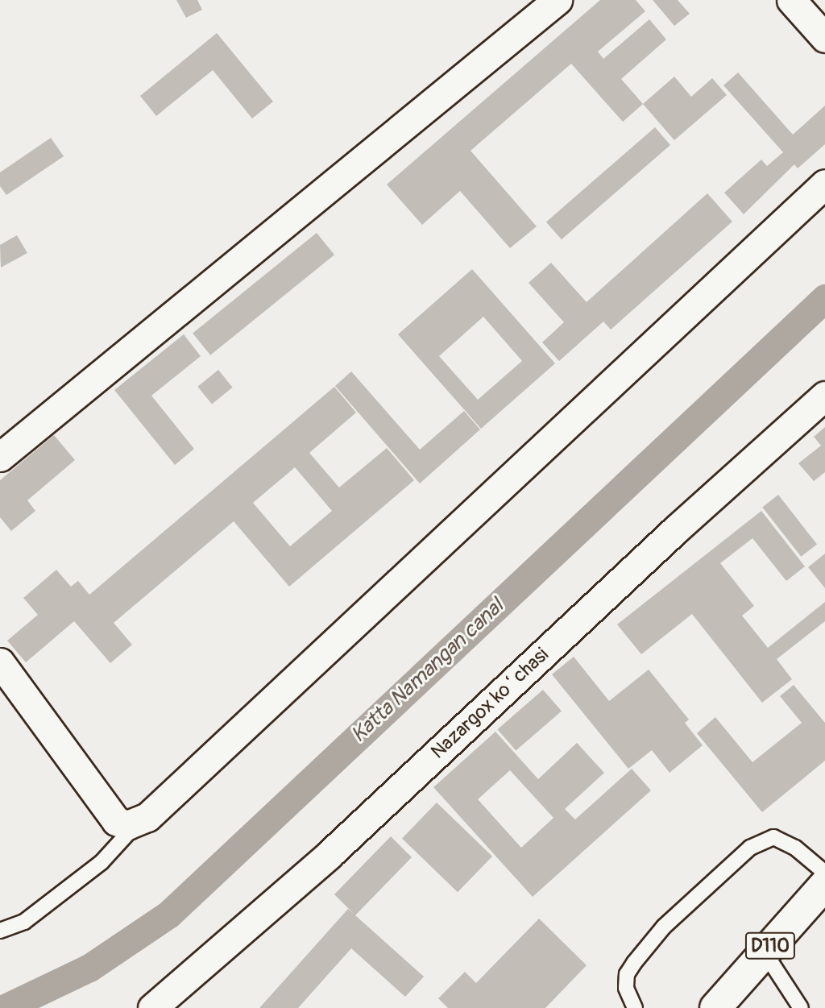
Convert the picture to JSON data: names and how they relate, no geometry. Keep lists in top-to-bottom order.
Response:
{
  "streets": {
    "main road": ["D110"],
    "street": ["Nazargox koʻchasi"]
  },
  "water": ["Katta Namangan canal"]
}
